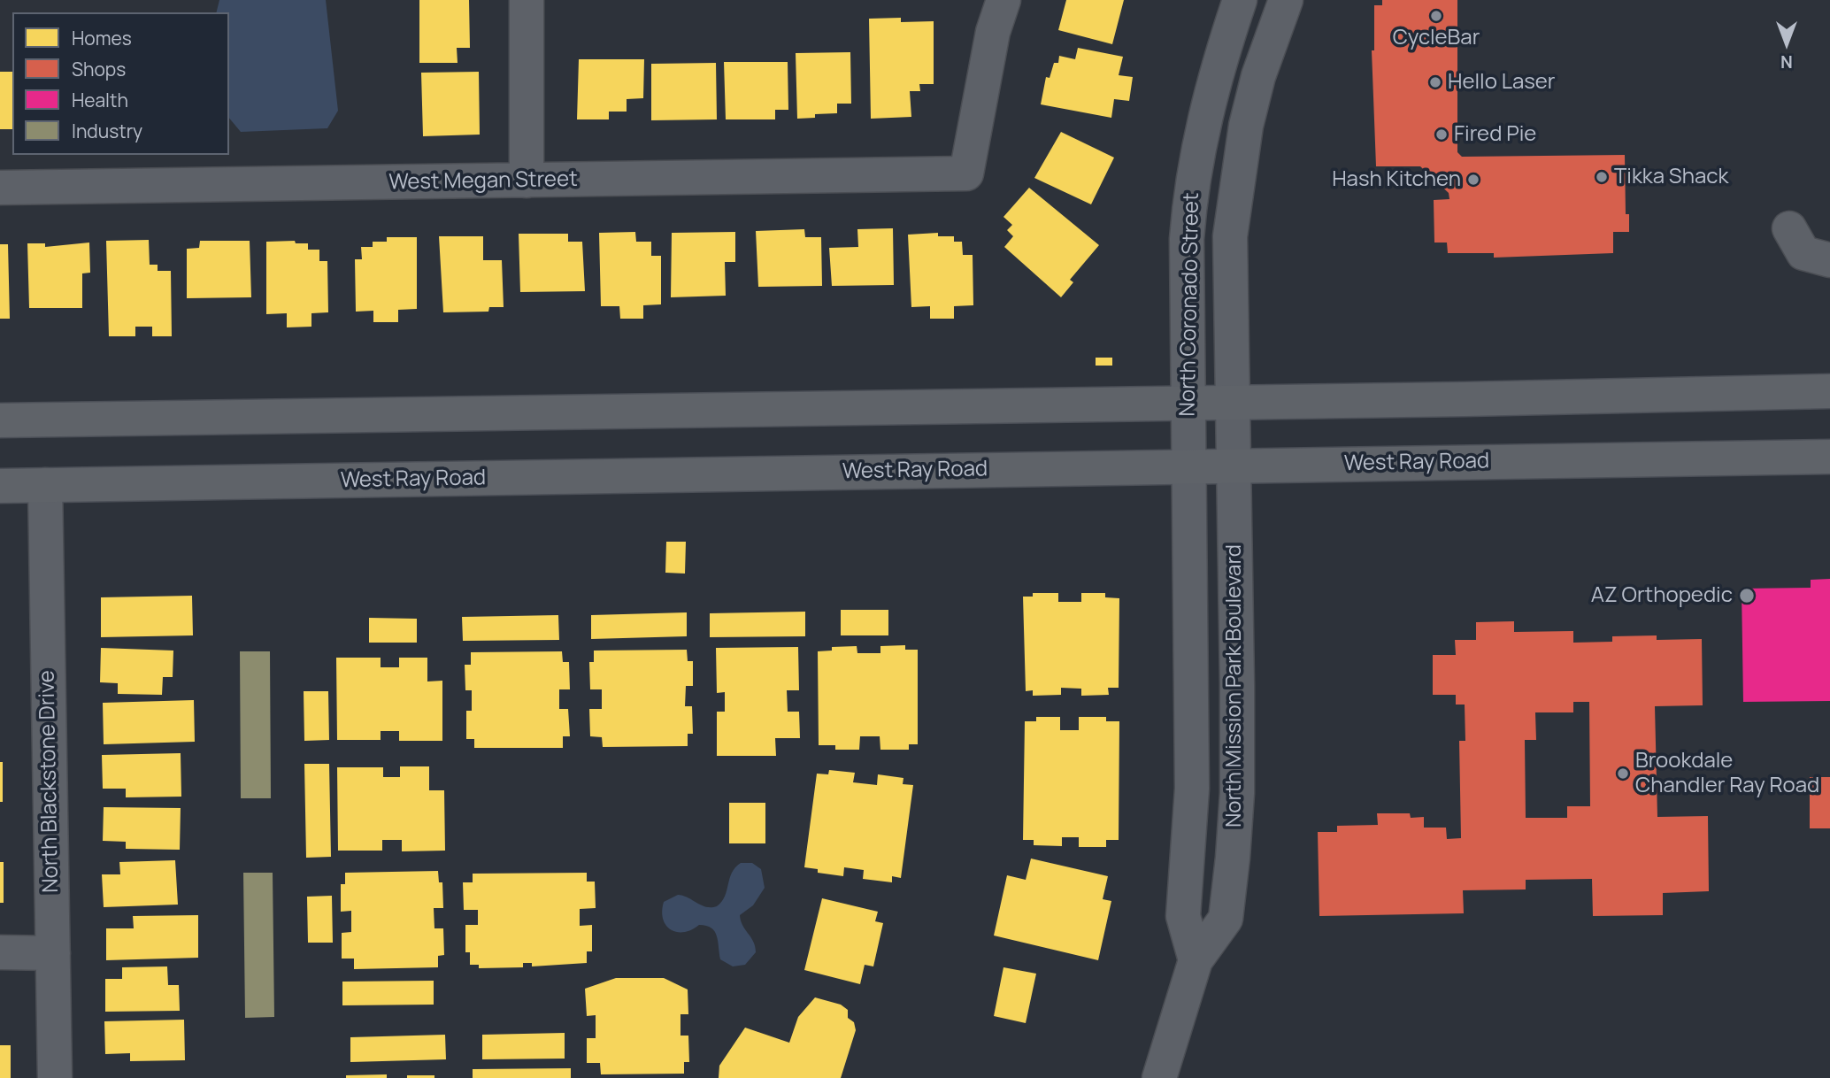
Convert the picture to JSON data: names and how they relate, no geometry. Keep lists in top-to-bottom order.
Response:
{
  "streets": {
    "main road": ["West Ray Road"],
    "street": [
      "West Megan Street",
      "North Coronado Street",
      "North Mission Park Boulevard",
      "North Blackstone Drive"
    ]
  },
  "crossings": [
    ["North Coronado Street", "West Ray Road"],
    ["North Coronado Street", "North Mission Park Boulevard"],
    ["West Ray Road", "North Mission Park Boulevard"],
    ["West Ray Road", "North Blackstone Drive"]
  ],
  "places": [
    "CycleBar",
    "Hello Laser",
    "Fired Pie",
    "Tikka Shack",
    "Hash Kitchen",
    "AZ Orthopedic",
    "Brookdale Chandler Ray Road"
  ],
  "legend": [
    "Homes",
    "Shops",
    "Health",
    "Industry"
  ],
  "north": "bottom"
}
